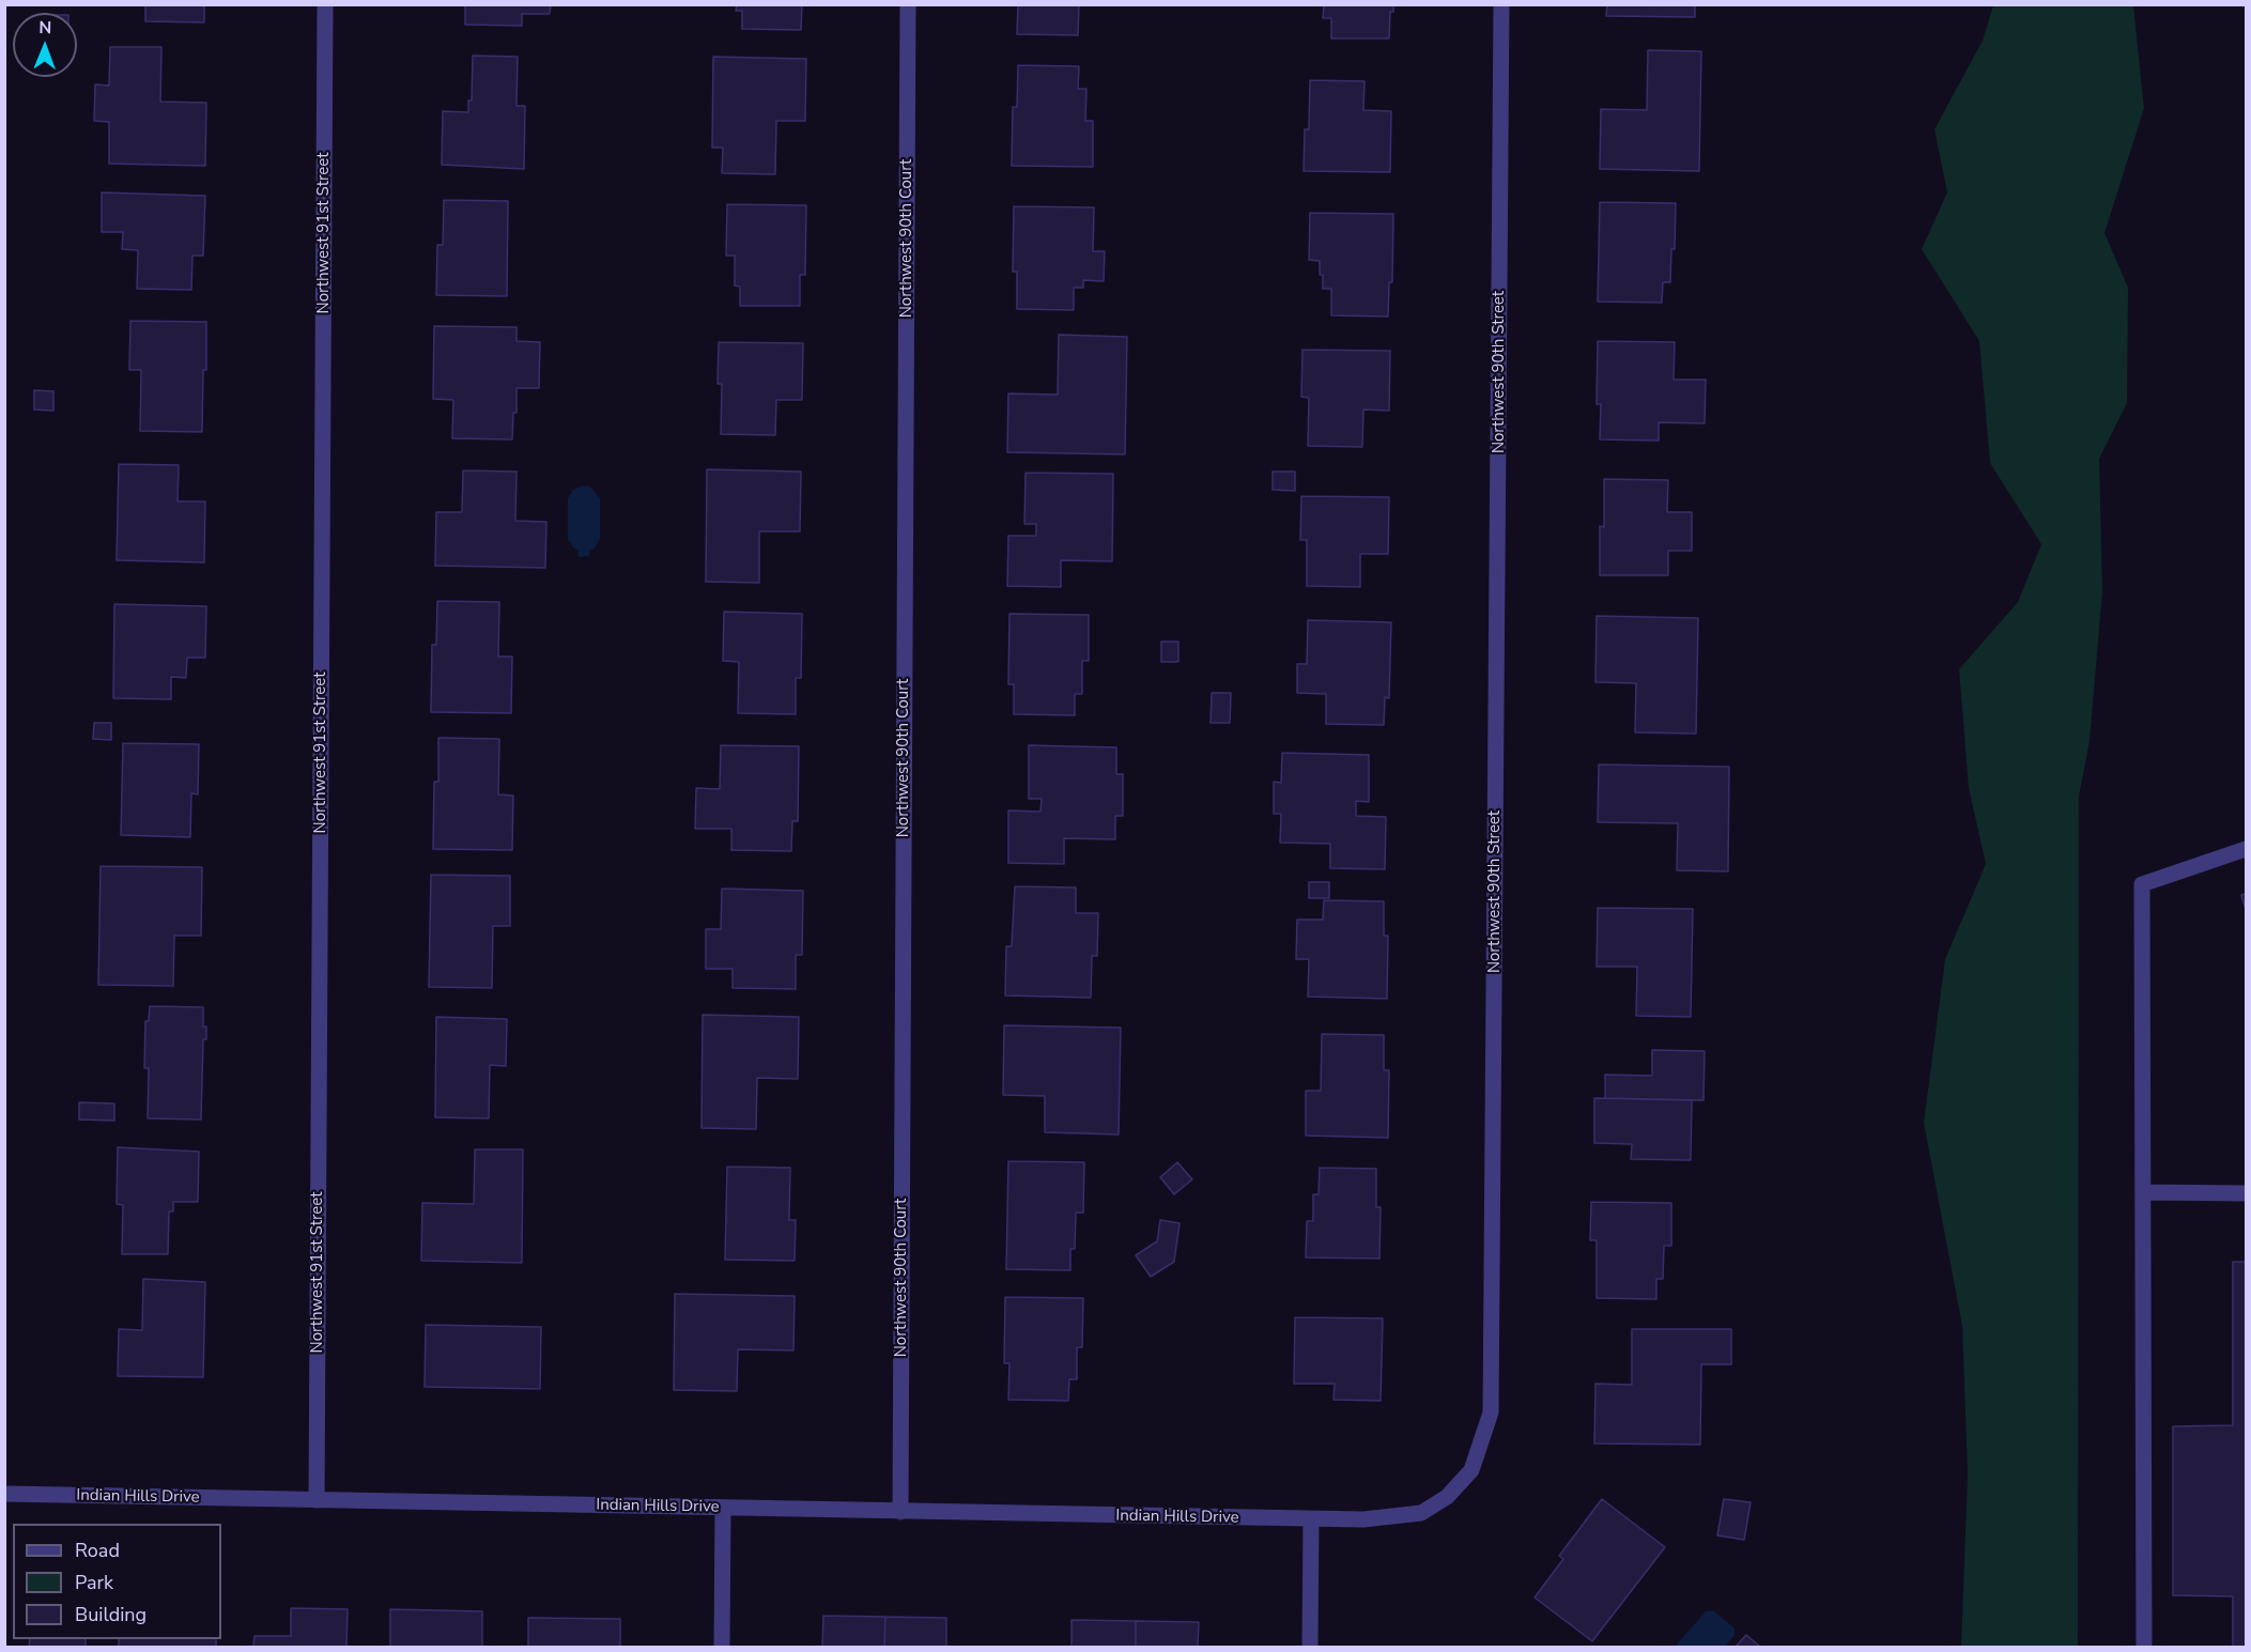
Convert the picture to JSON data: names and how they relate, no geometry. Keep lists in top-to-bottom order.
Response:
{
  "streets": {
    "street": [
      "Northwest 91st Street",
      "Northwest 90th Court",
      "Northwest 90th Street",
      "Indian Hills Drive"
    ]
  },
  "crossings": [
    ["Northwest 91st Street", "Indian Hills Drive"],
    ["Northwest 90th Court", "Indian Hills Drive"],
    ["Northwest 90th Street", "Indian Hills Drive"]
  ],
  "legend": ["Road", "Park", "Building"],
  "north": "top"
}
